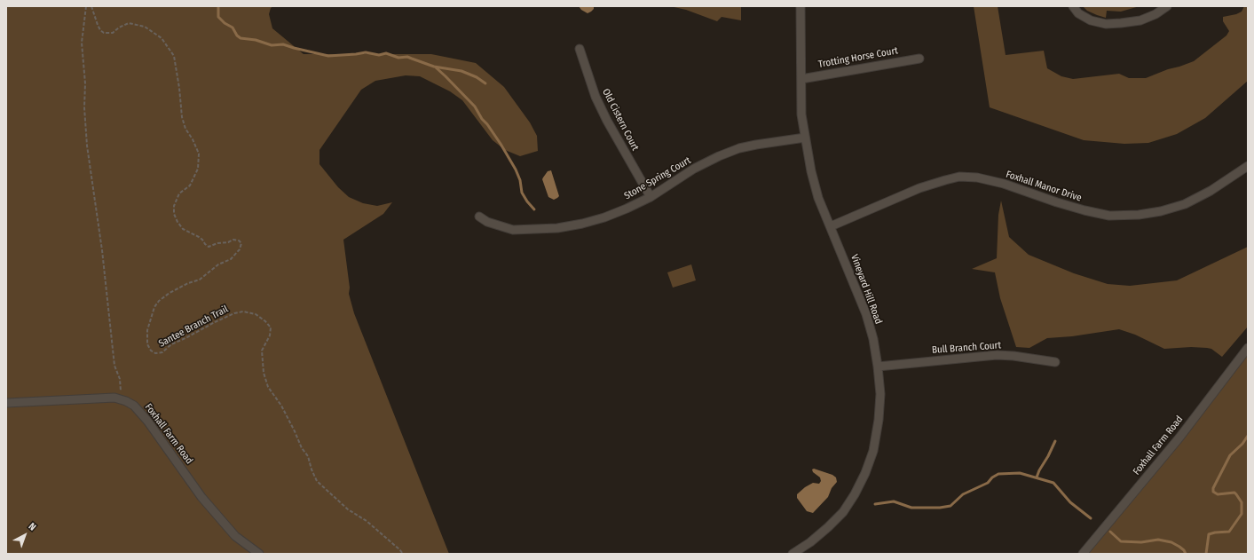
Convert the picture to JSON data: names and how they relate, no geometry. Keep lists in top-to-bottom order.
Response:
{
  "streets": {
    "street": [
      "Trotting Horse Court",
      "Old Cistern Court",
      "Stone Spring Court",
      "Foxhall Manor Drive",
      "Vineyard Hill Road",
      "Bull Branch Court",
      "Foxhall Farm Road"
    ],
    "path": ["Santee Branch Trail"]
  },
  "crossings": [
    ["Trotting Horse Court", "Vineyard Hill Road"],
    ["Old Cistern Court", "Stone Spring Court"],
    ["Stone Spring Court", "Vineyard Hill Road"],
    ["Foxhall Manor Drive", "Vineyard Hill Road"],
    ["Vineyard Hill Road", "Bull Branch Court"]
  ],
  "north": "top right"
}
